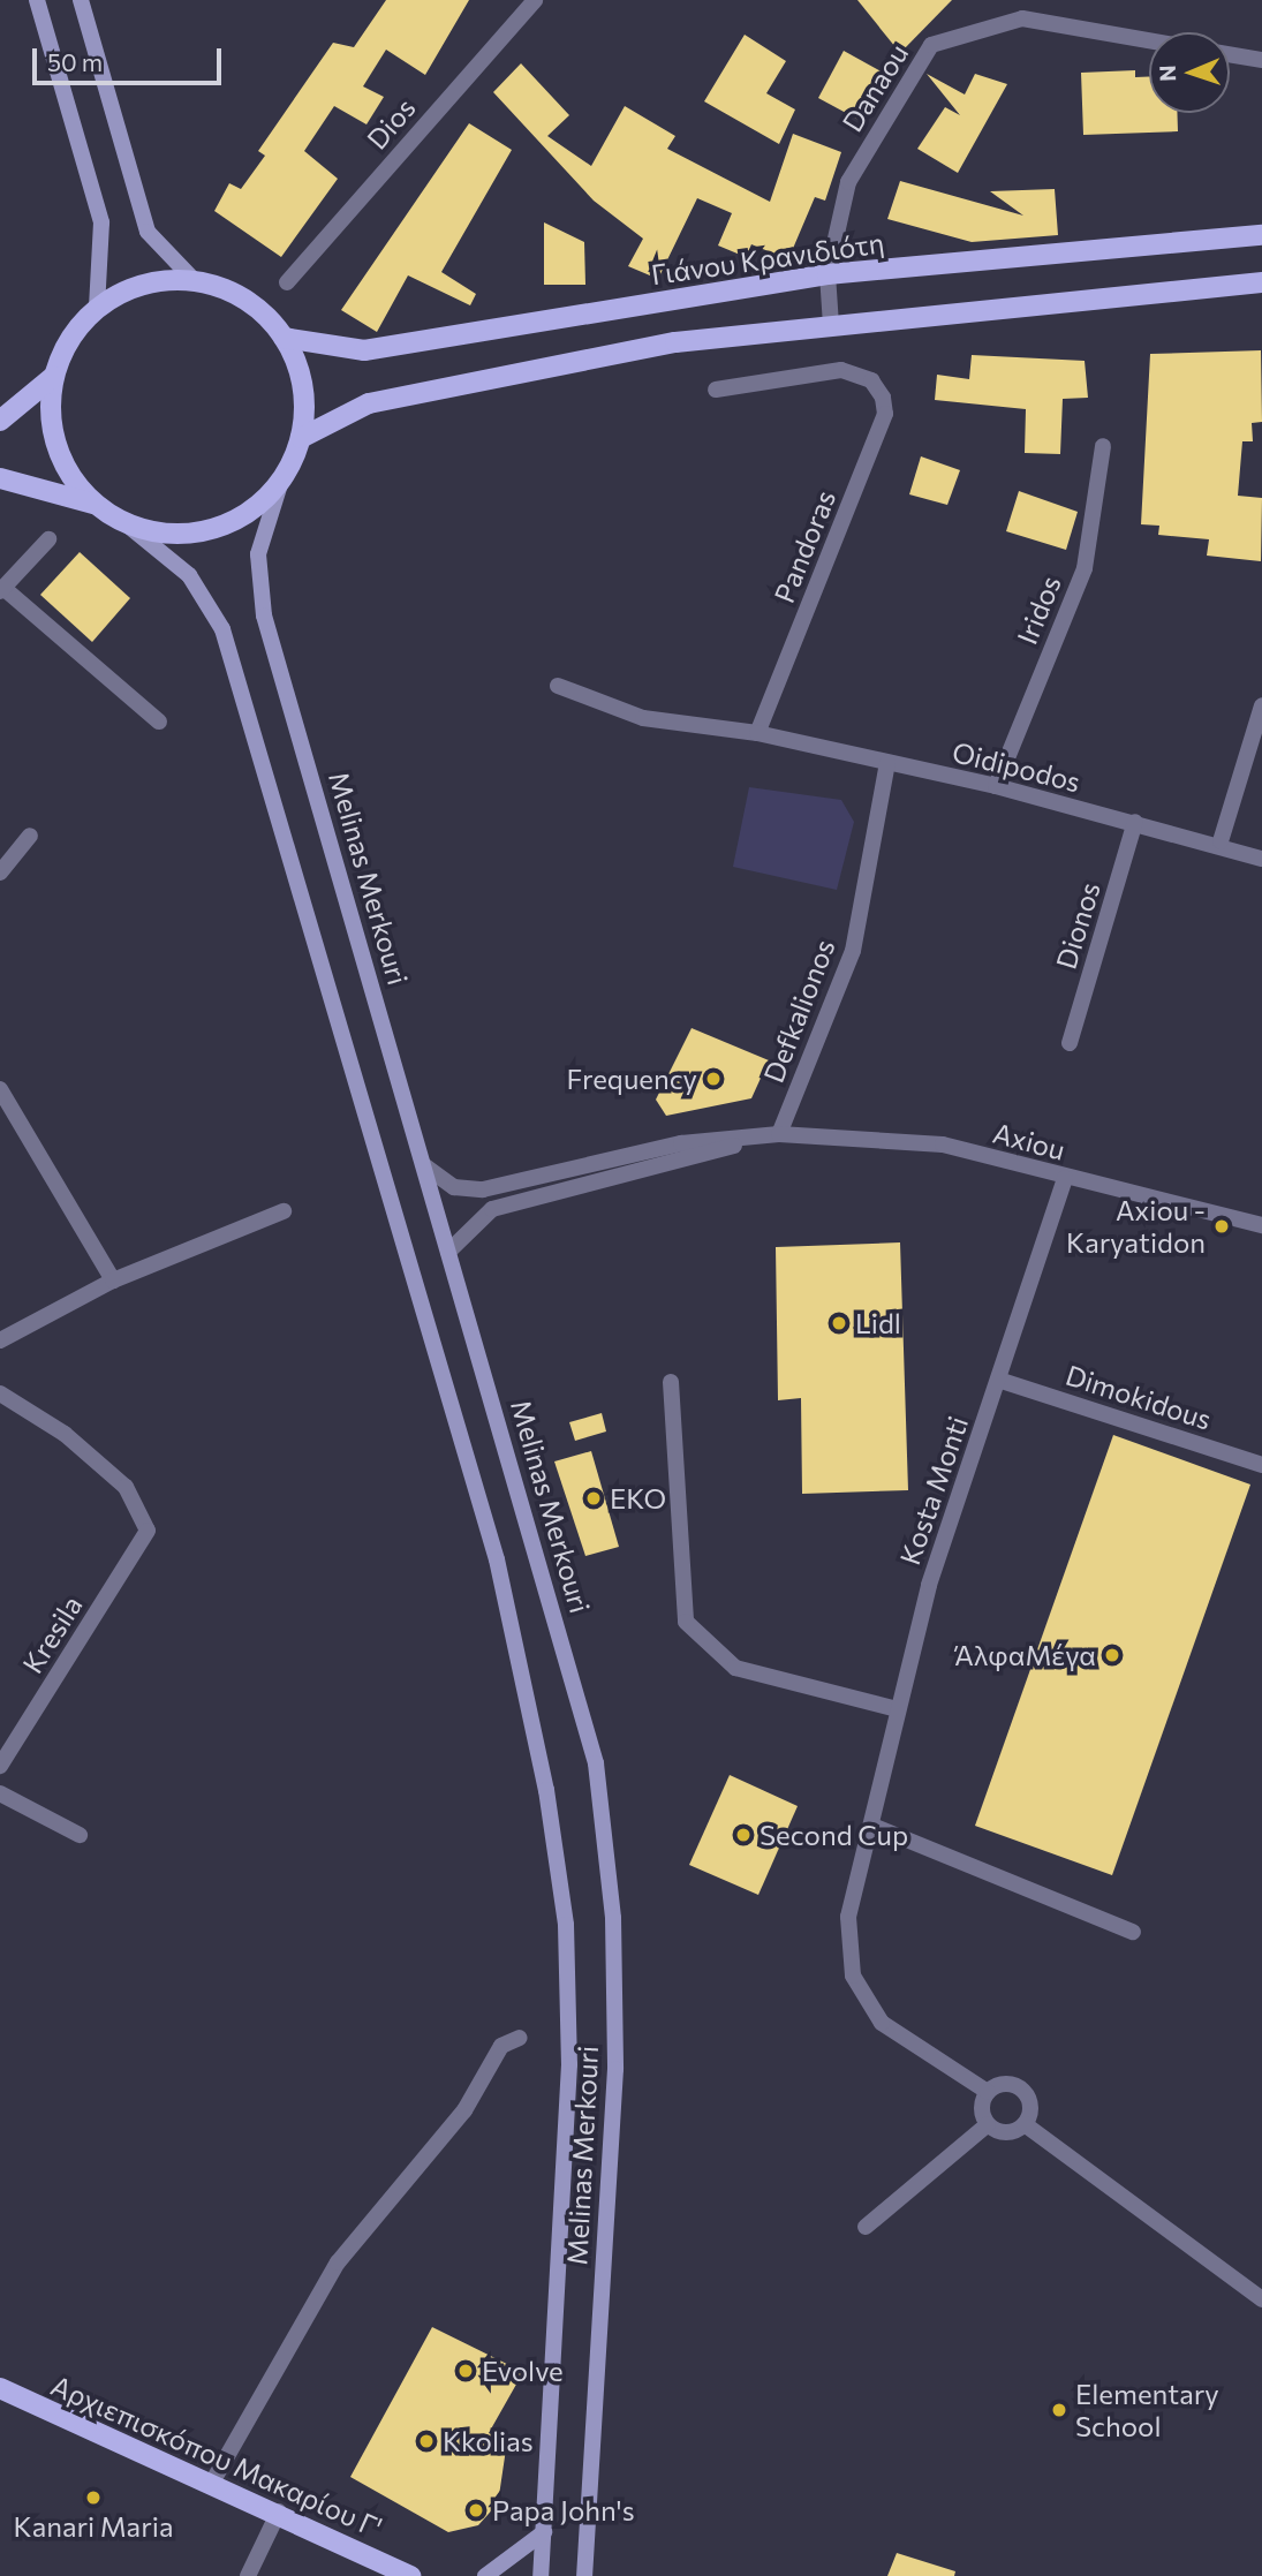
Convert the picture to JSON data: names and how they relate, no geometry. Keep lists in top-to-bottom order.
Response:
{
  "streets": {
    "main road": ["Γιάνου Κρανιδιότη", "Melinas Merkouri", "Αρχιεπισκόπου Μακαρίου Γ'"],
    "street": [
      "Danaou",
      "Dios",
      "Pandoras",
      "Iridos",
      "Oidipodos",
      "Dionos",
      "Defkalionos",
      "Axiou",
      "Dimokidous",
      "Kosta Monti",
      "Kresila"
    ]
  },
  "crossings": [
    ["Danaou", "Γιάνου Κρανιδιότη"],
    ["Γιάνου Κρανιδιότη", "Melinas Merkouri"],
    ["Pandoras", "Oidipodos"],
    ["Iridos", "Oidipodos"],
    ["Oidipodos", "Dionos"],
    ["Oidipodos", "Defkalionos"],
    ["Melinas Merkouri", "Axiou"],
    ["Defkalionos", "Axiou"],
    ["Axiou", "Kosta Monti"],
    ["Dimokidous", "Kosta Monti"]
  ],
  "places": [
    "Frequency",
    "Axiou - Karyatidon",
    "Lidl",
    "EKO",
    "ΆλφαΜέγα",
    "Second Cup",
    "Evolve",
    "Elementary School",
    "Kkolias",
    "Kanari Maria",
    "Papa John's"
  ],
  "scale_bar": "50 m",
  "north": "left"
}
